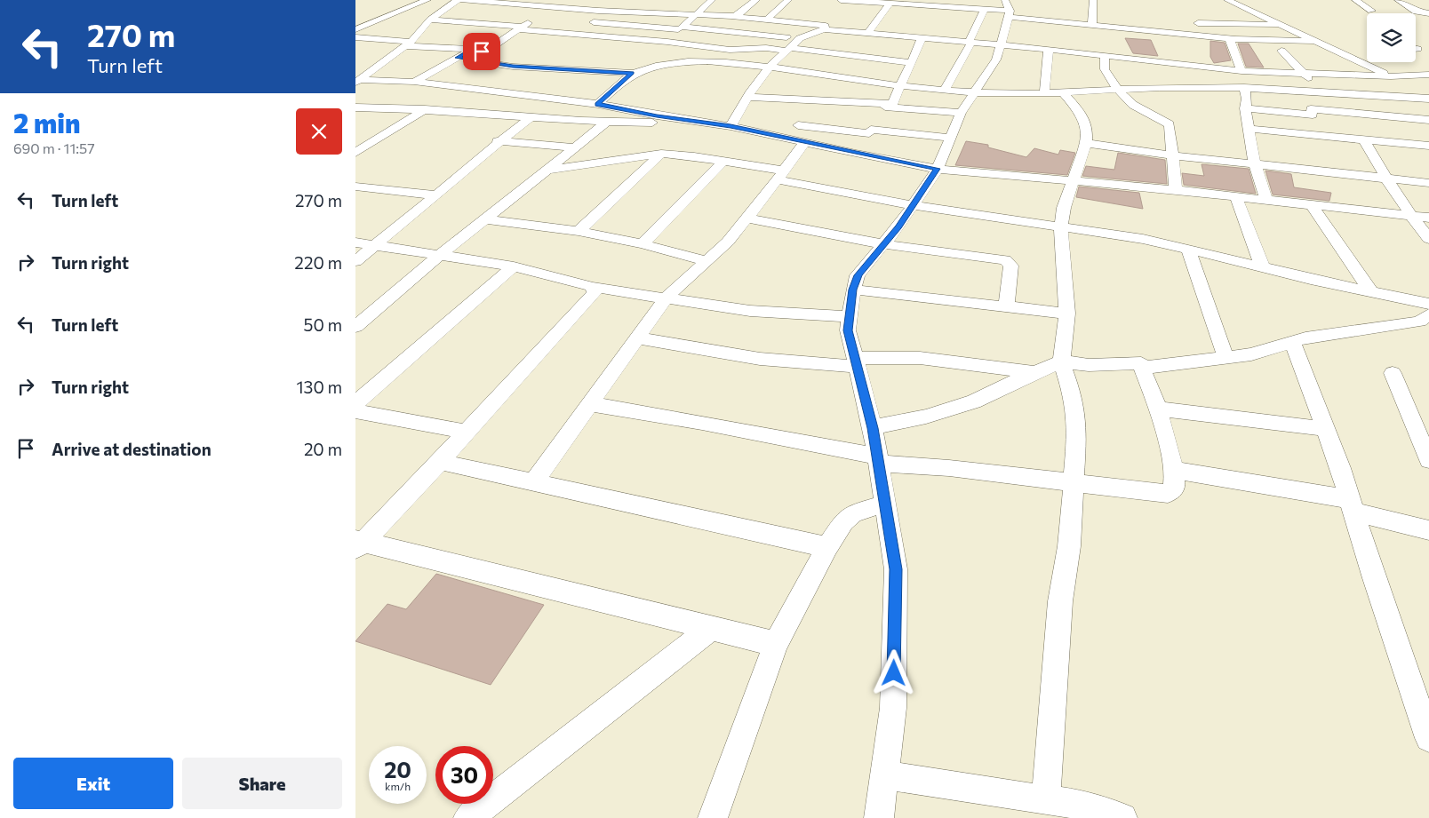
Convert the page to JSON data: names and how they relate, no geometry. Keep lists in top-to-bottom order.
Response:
{
  "page": {
    "turn": ["270 m", "Turn left"],
    "heading": ["2 min", "690 m · 11:57"],
    "list": [
      {
        "name": "Turn left",
        "value": "270 m"
      },
      {
        "name": "Turn right",
        "value": "220 m"
      },
      {
        "name": "Turn left",
        "value": "50 m"
      },
      {
        "name": "Turn right",
        "value": "130 m"
      },
      {
        "name": "Arrive at destination",
        "value": "20 m"
      }
    ],
    "speed": "20 km/h",
    "limit": "30",
    "buttons": ["Exit", "Share"]
  }
}
